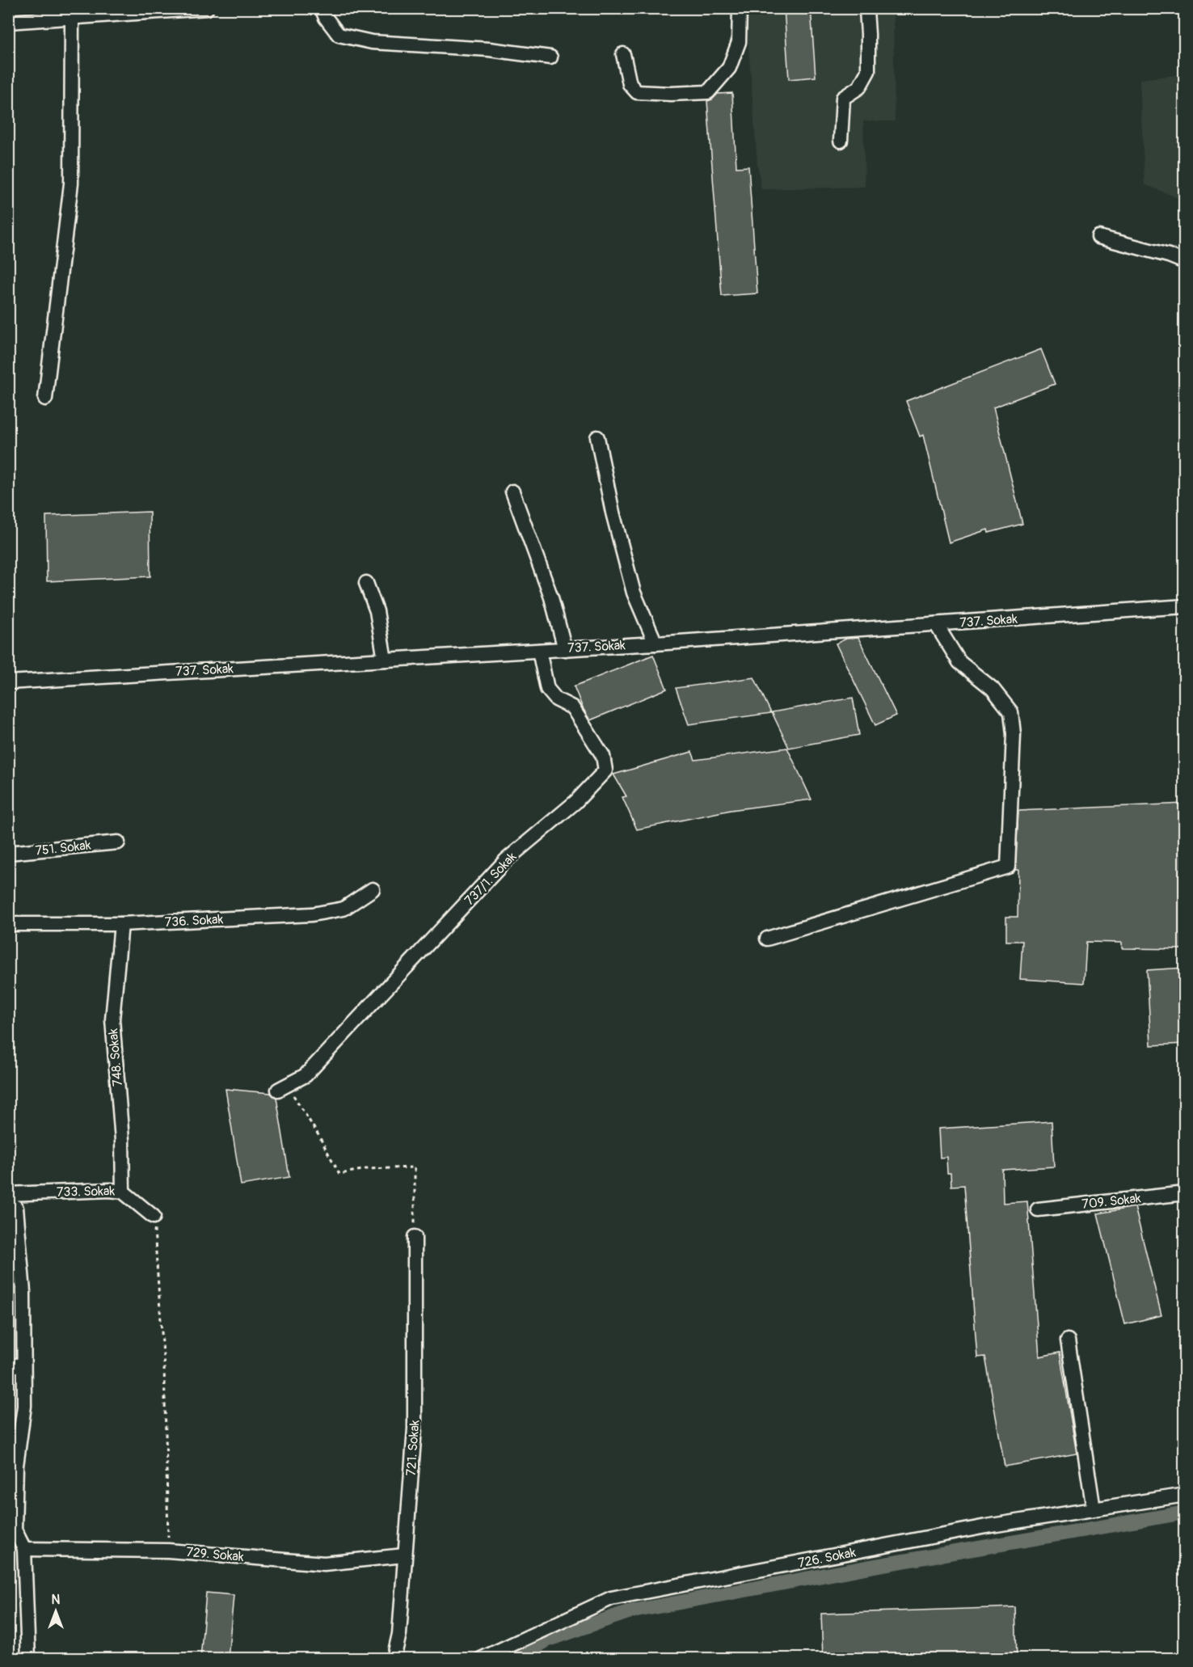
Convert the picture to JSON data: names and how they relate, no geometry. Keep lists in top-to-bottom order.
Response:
{
  "streets": {
    "street": [
      "737. Sokak",
      "751. Sokak",
      "737/1. Sokak",
      "736. Sokak",
      "748. Sokak",
      "733. Sokak",
      "709. Sokak",
      "721. Sokak",
      "729. Sokak",
      "726. Sokak"
    ]
  },
  "crossings": [
    ["737. Sokak", "737/1. Sokak"],
    ["736. Sokak", "748. Sokak"],
    ["748. Sokak", "733. Sokak"],
    ["721. Sokak", "729. Sokak"]
  ],
  "north": "top"
}
